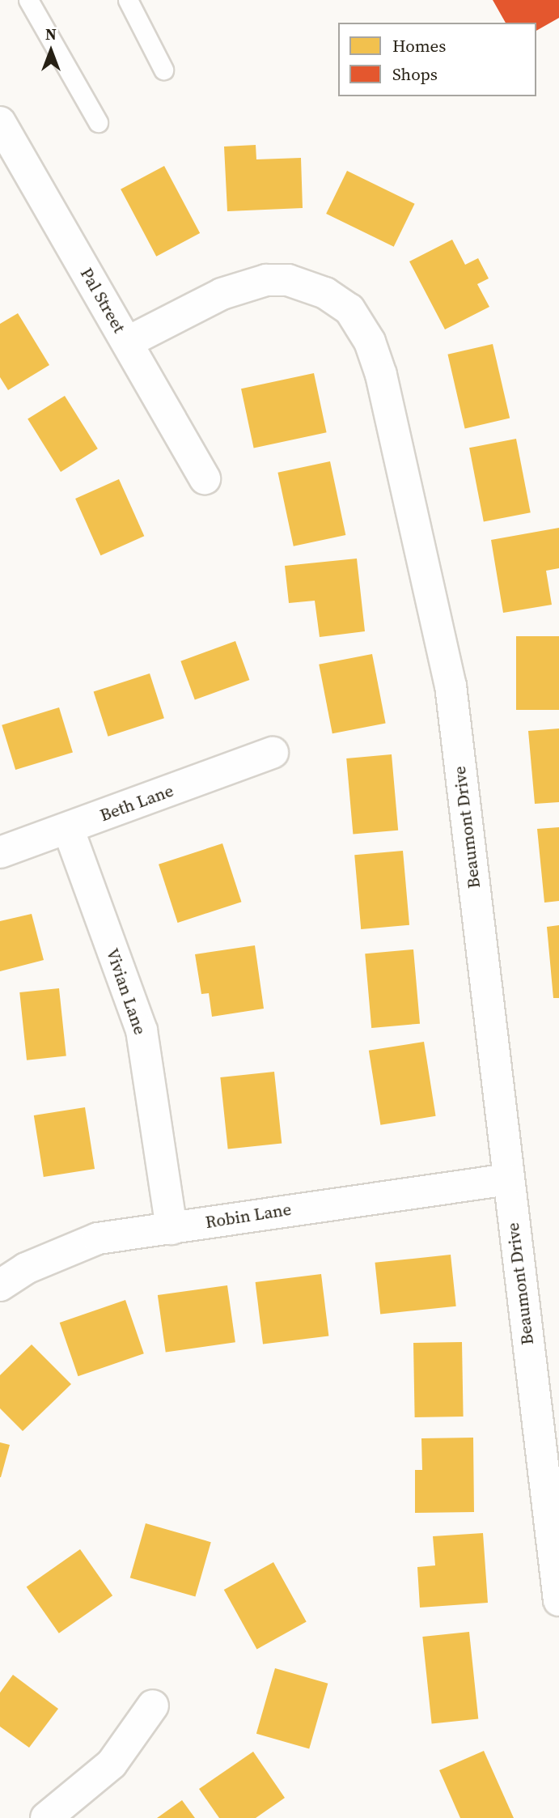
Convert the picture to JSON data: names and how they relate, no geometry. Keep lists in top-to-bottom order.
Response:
{
  "streets": {
    "street": [
      "Pal Street",
      "Beth Lane",
      "Beaumont Drive",
      "Vivian Lane",
      "Robin Lane"
    ]
  },
  "crossings": [
    ["Pal Street", "Beaumont Drive"],
    ["Beth Lane", "Vivian Lane"],
    ["Beaumont Drive", "Robin Lane"],
    ["Vivian Lane", "Robin Lane"]
  ],
  "legend": ["Homes", "Shops"],
  "north": "top"
}
